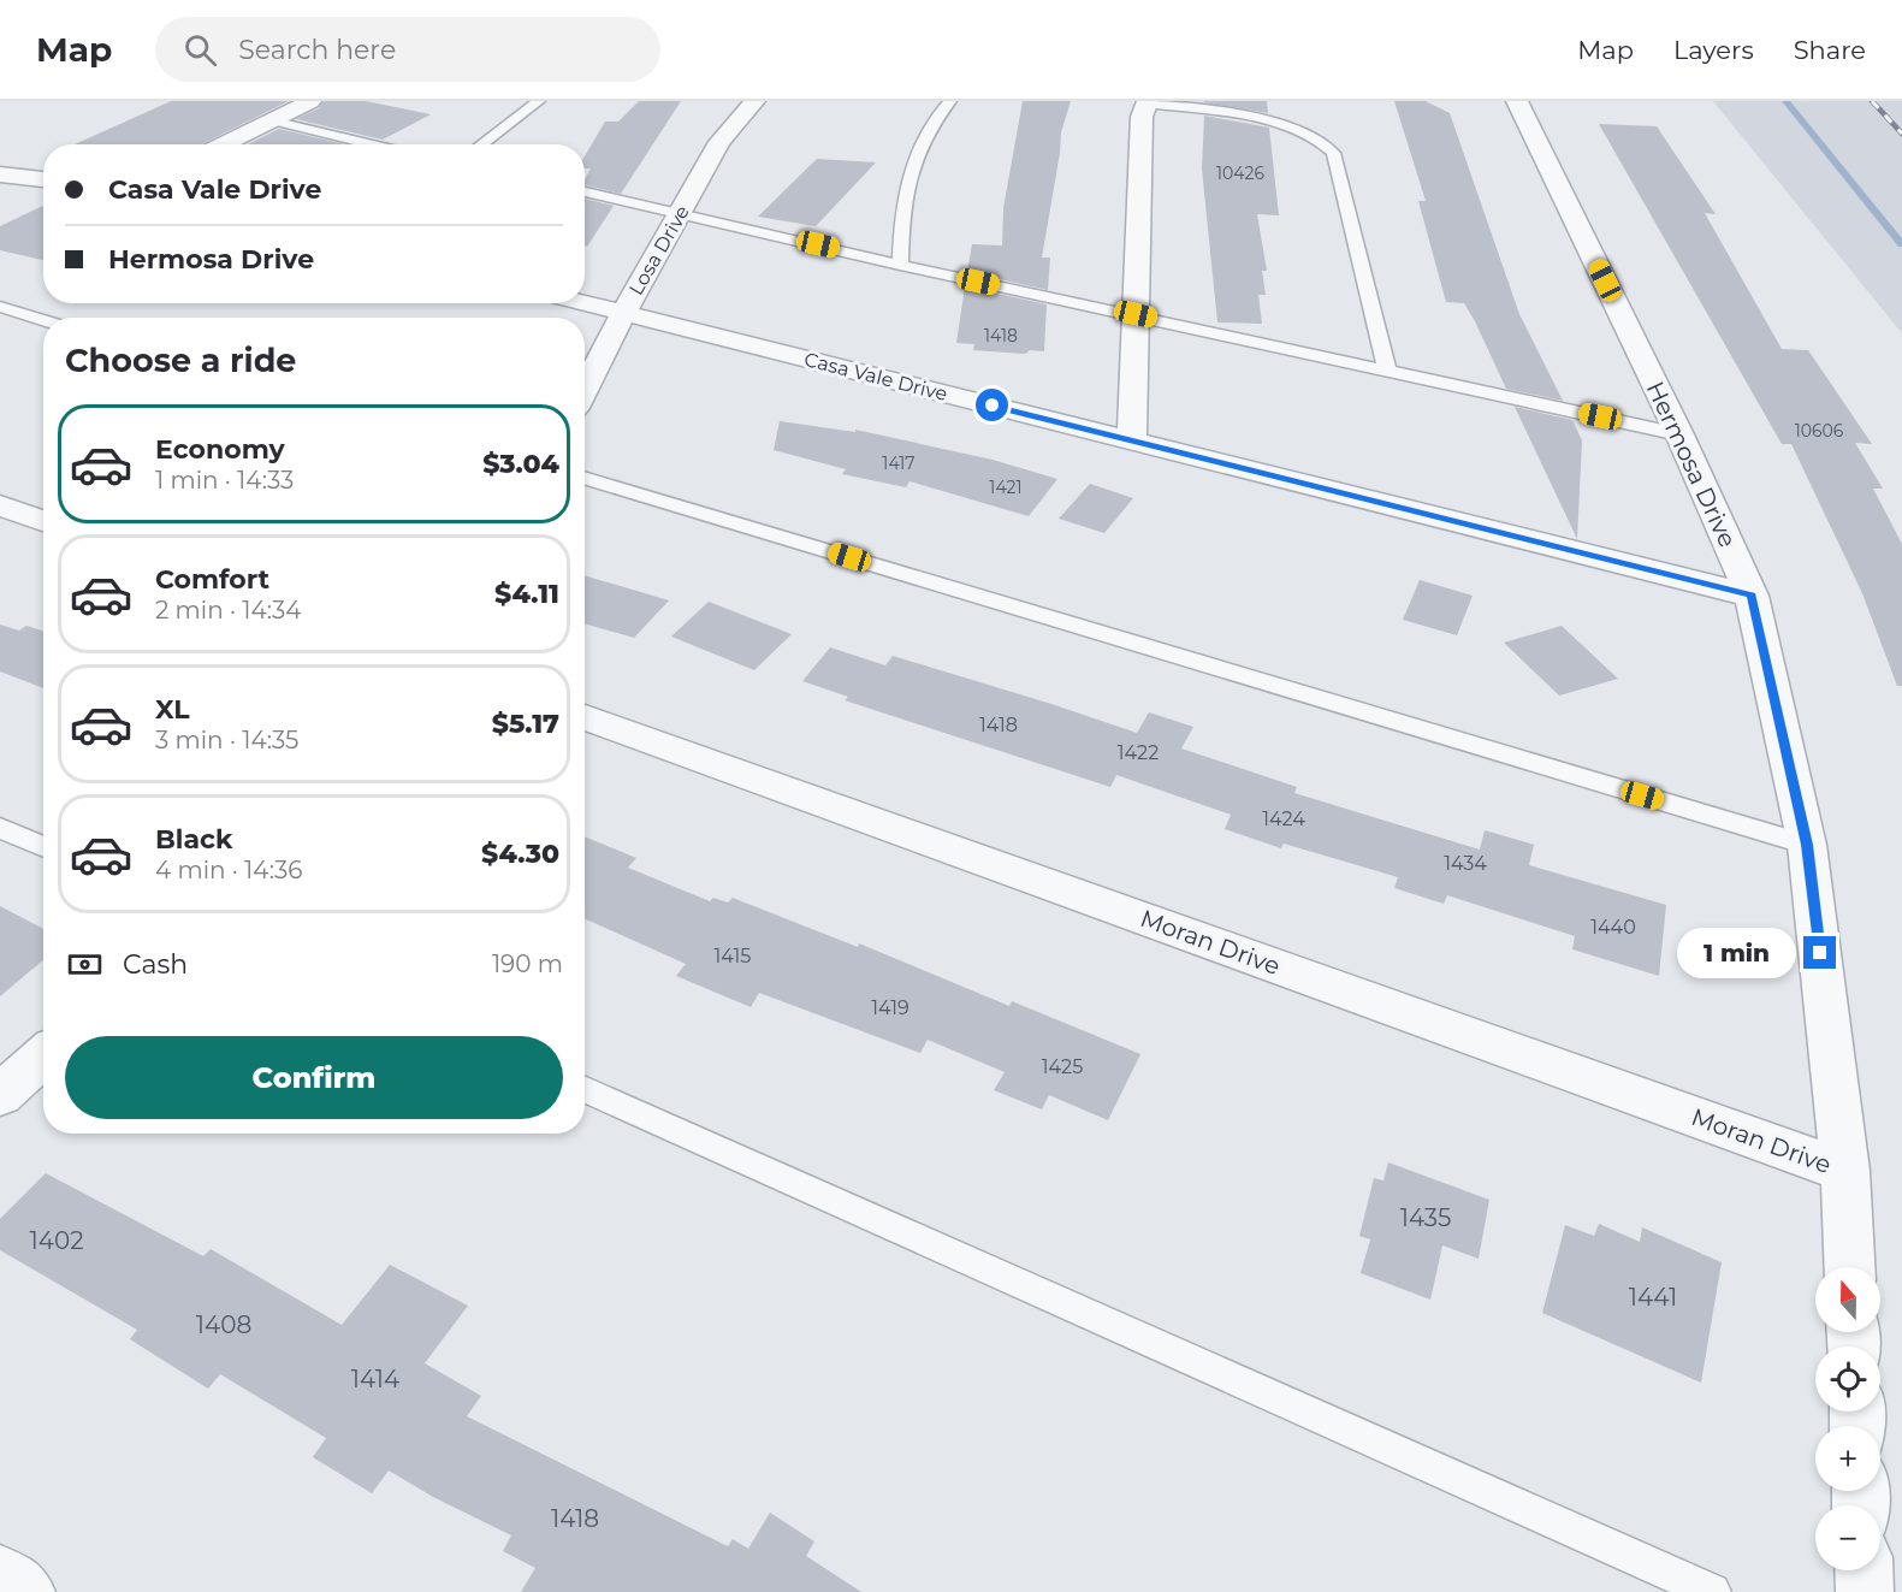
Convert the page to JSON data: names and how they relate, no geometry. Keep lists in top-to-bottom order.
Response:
{
  "streets": {
    "street": [
      "Losa Drive",
      "Casa Vale Drive",
      "Hermosa Drive",
      "Moran Drive"
    ]
  },
  "crossings": [
    ["Losa Drive", "Casa Vale Drive"],
    ["Casa Vale Drive", "Hermosa Drive"],
    ["Hermosa Drive", "Moran Drive"]
  ],
  "house_numbers": [
    "10426",
    "1418",
    "10606",
    "1417",
    "1421",
    "1418",
    "1422",
    "1424",
    "1434",
    "1440",
    "1415",
    "1419",
    "1425",
    "1435",
    "1402",
    "1441",
    "1408",
    "1414",
    "1418"
  ],
  "north": "top",
  "page": {
    "header": "Map",
    "search": "Search here",
    "nav": ["Map", "Layers", "Share"],
    "banner": ["Casa Vale Drive", "Hermosa Drive"],
    "heading": "Choose a ride",
    "list": [
      {
        "name": "Economy",
        "note": "1 min · 14:33",
        "value": "$3.04"
      },
      {
        "name": "Comfort",
        "note": "2 min · 14:34",
        "value": "$4.11"
      },
      {
        "name": "XL",
        "note": "3 min · 14:35",
        "value": "$5.17"
      },
      {
        "name": "Black",
        "note": "4 min · 14:36",
        "value": "$4.30"
      }
    ],
    "pay": ["Cash", "190 m"],
    "bubble": "1 min",
    "buttons": "Confirm",
    "map_buttons": ["+", "−"]
  }
}
